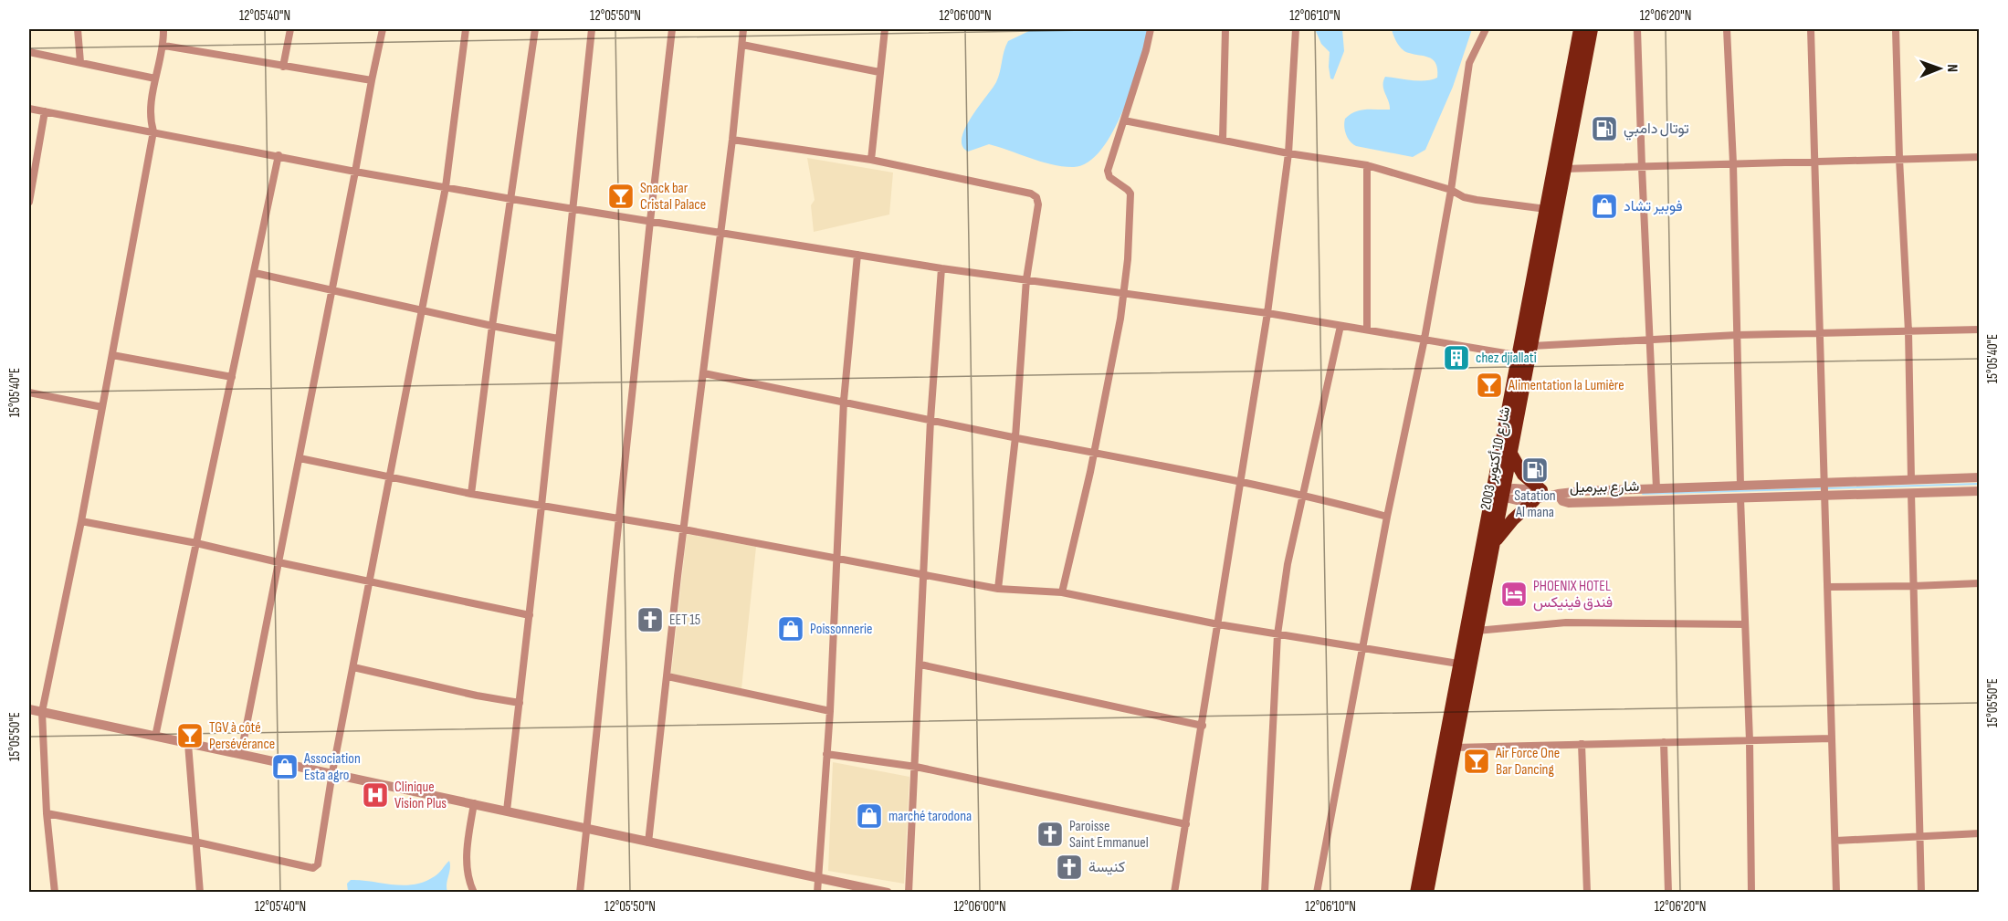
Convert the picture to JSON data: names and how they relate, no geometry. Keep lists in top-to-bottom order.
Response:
{
  "streets": {
    "highway": ["شارع 10 أكتوبر 2003"],
    "street": ["شارع بيرميل"]
  },
  "places": {
    "fuel station": ["توتال دامبي", "Satation Al mana"],
    "bar": [
      "Snack bar Cristal Palace",
      "Alimentation la Lumière",
      "TGV à côté Persévérance",
      "Air Force One Bar Dancing"
    ],
    "shop": [
      "فوبير تشاد",
      "Poissonnerie",
      "Association Esta agro",
      "marché tarodona"
    ],
    "building": ["chez djiallati"],
    "hotel": ["PHOENIX HOTEL فندق فينيكس"],
    "church": ["EET 15", "Paroisse Saint Emmanuel", "كنيسة"],
    "hospital": ["Clinique Vision Plus"]
  },
  "north": "right",
  "coordinates": [
    "12°05'40\"N",
    "12°05'50\"N",
    "12°06'00\"N",
    "12°06'10\"N",
    "12°06'20\"N",
    "15°05'40\"E",
    "15°05'50\"E"
  ]
}
